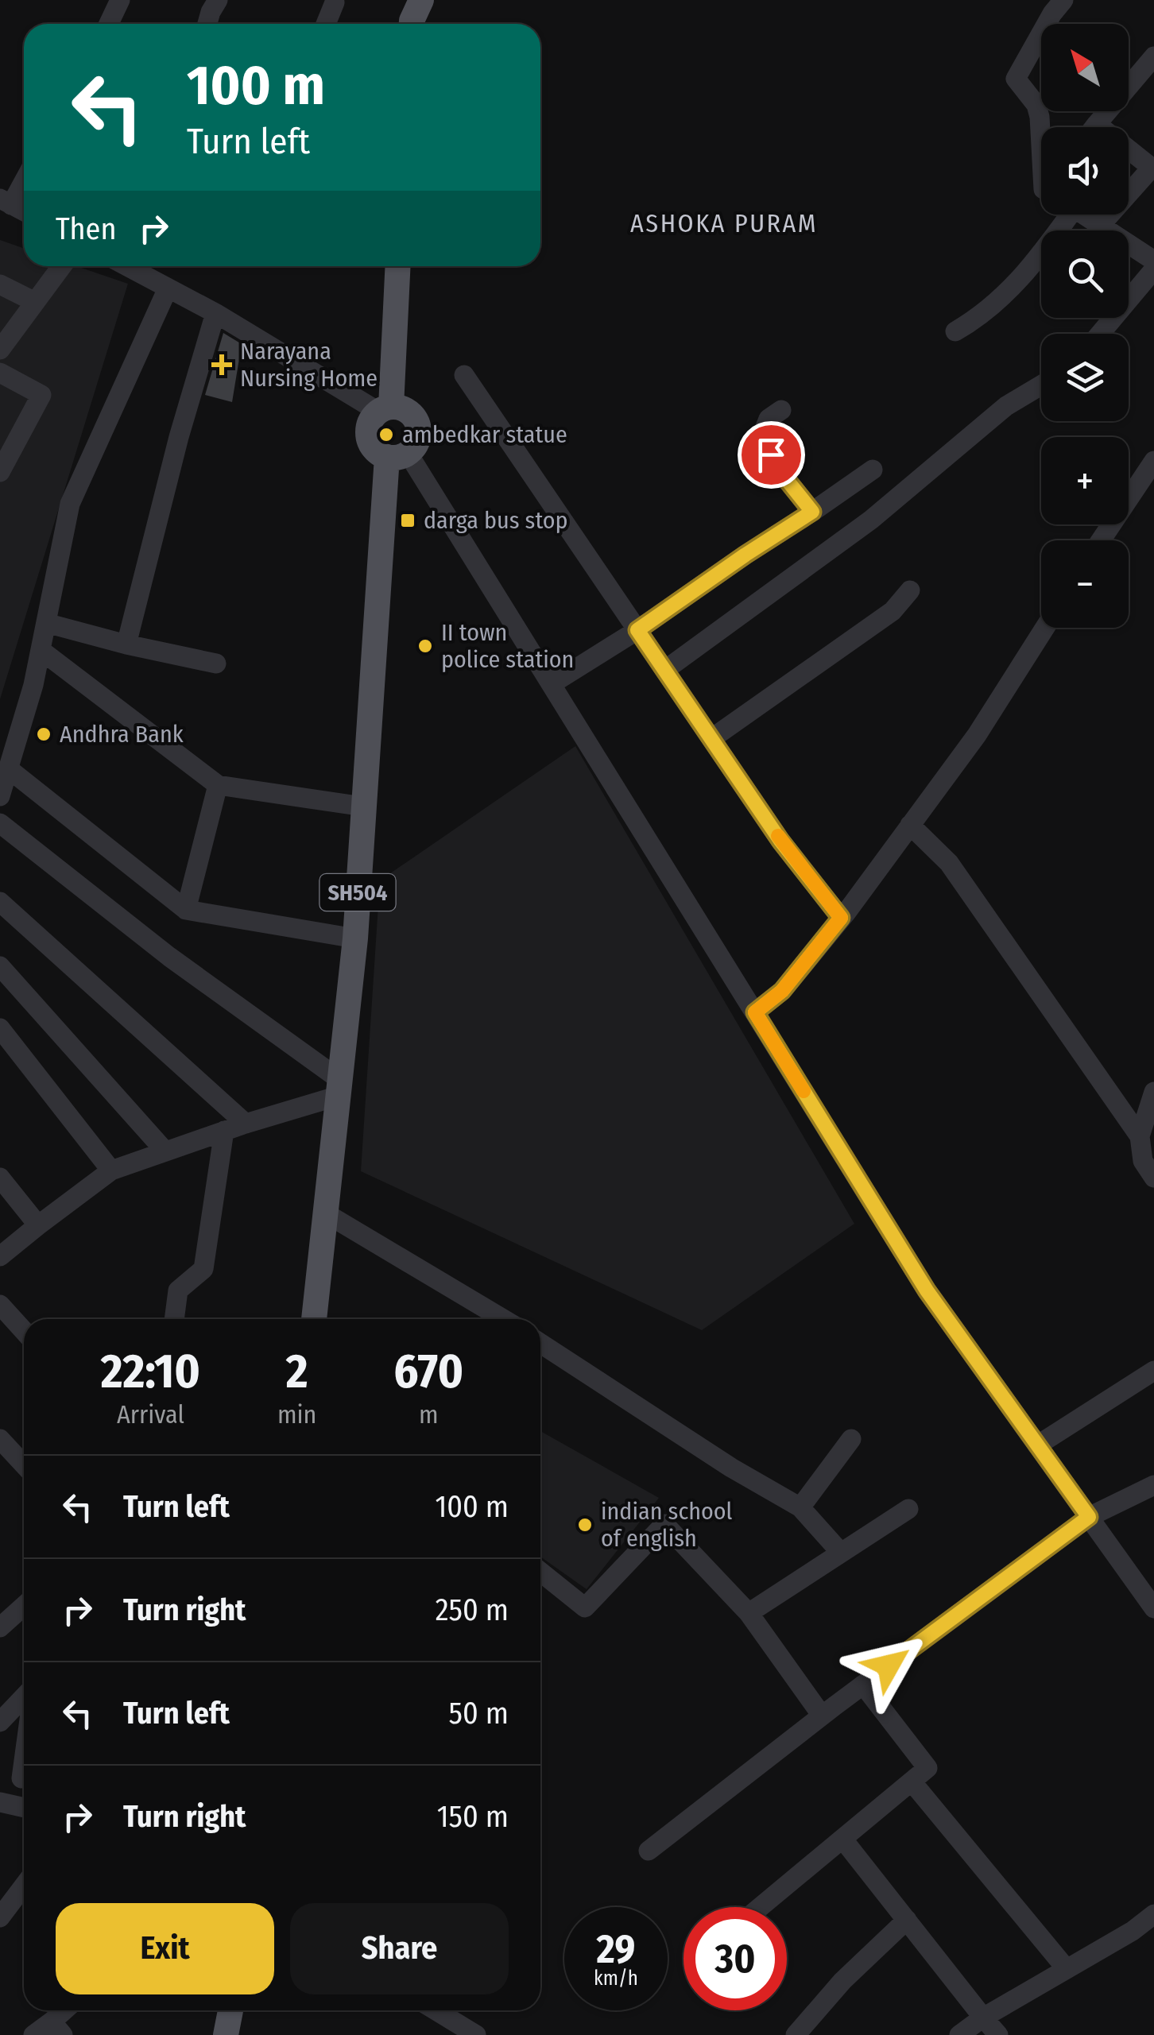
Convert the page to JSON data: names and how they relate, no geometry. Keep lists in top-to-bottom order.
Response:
{
  "streets": {
    "main road": ["SH504"]
  },
  "districts": ["ASHOKA PURAM"],
  "places": {
    "health": ["Narayana Nursing Home"],
    "other": [
      "ambedkar statue",
      "II town police station",
      "Andhra Bank",
      "indian school of english"
    ],
    "transit": ["darga bus stop"]
  },
  "north": "top left",
  "page": {
    "map_buttons": ["+", "−"],
    "turn": ["100 m", "Turn left"],
    "then": "Then",
    "eta": [
      "22:10",
      "Arrival",
      "2",
      "min",
      "670",
      "m"
    ],
    "list": [
      {
        "name": "Turn left",
        "value": "100 m"
      },
      {
        "name": "Turn right",
        "value": "250 m"
      },
      {
        "name": "Turn left",
        "value": "50 m"
      },
      {
        "name": "Turn right",
        "value": "150 m"
      }
    ],
    "buttons": ["Exit", "Share"],
    "speed": "29 km/h",
    "limit": "30"
  }
}
